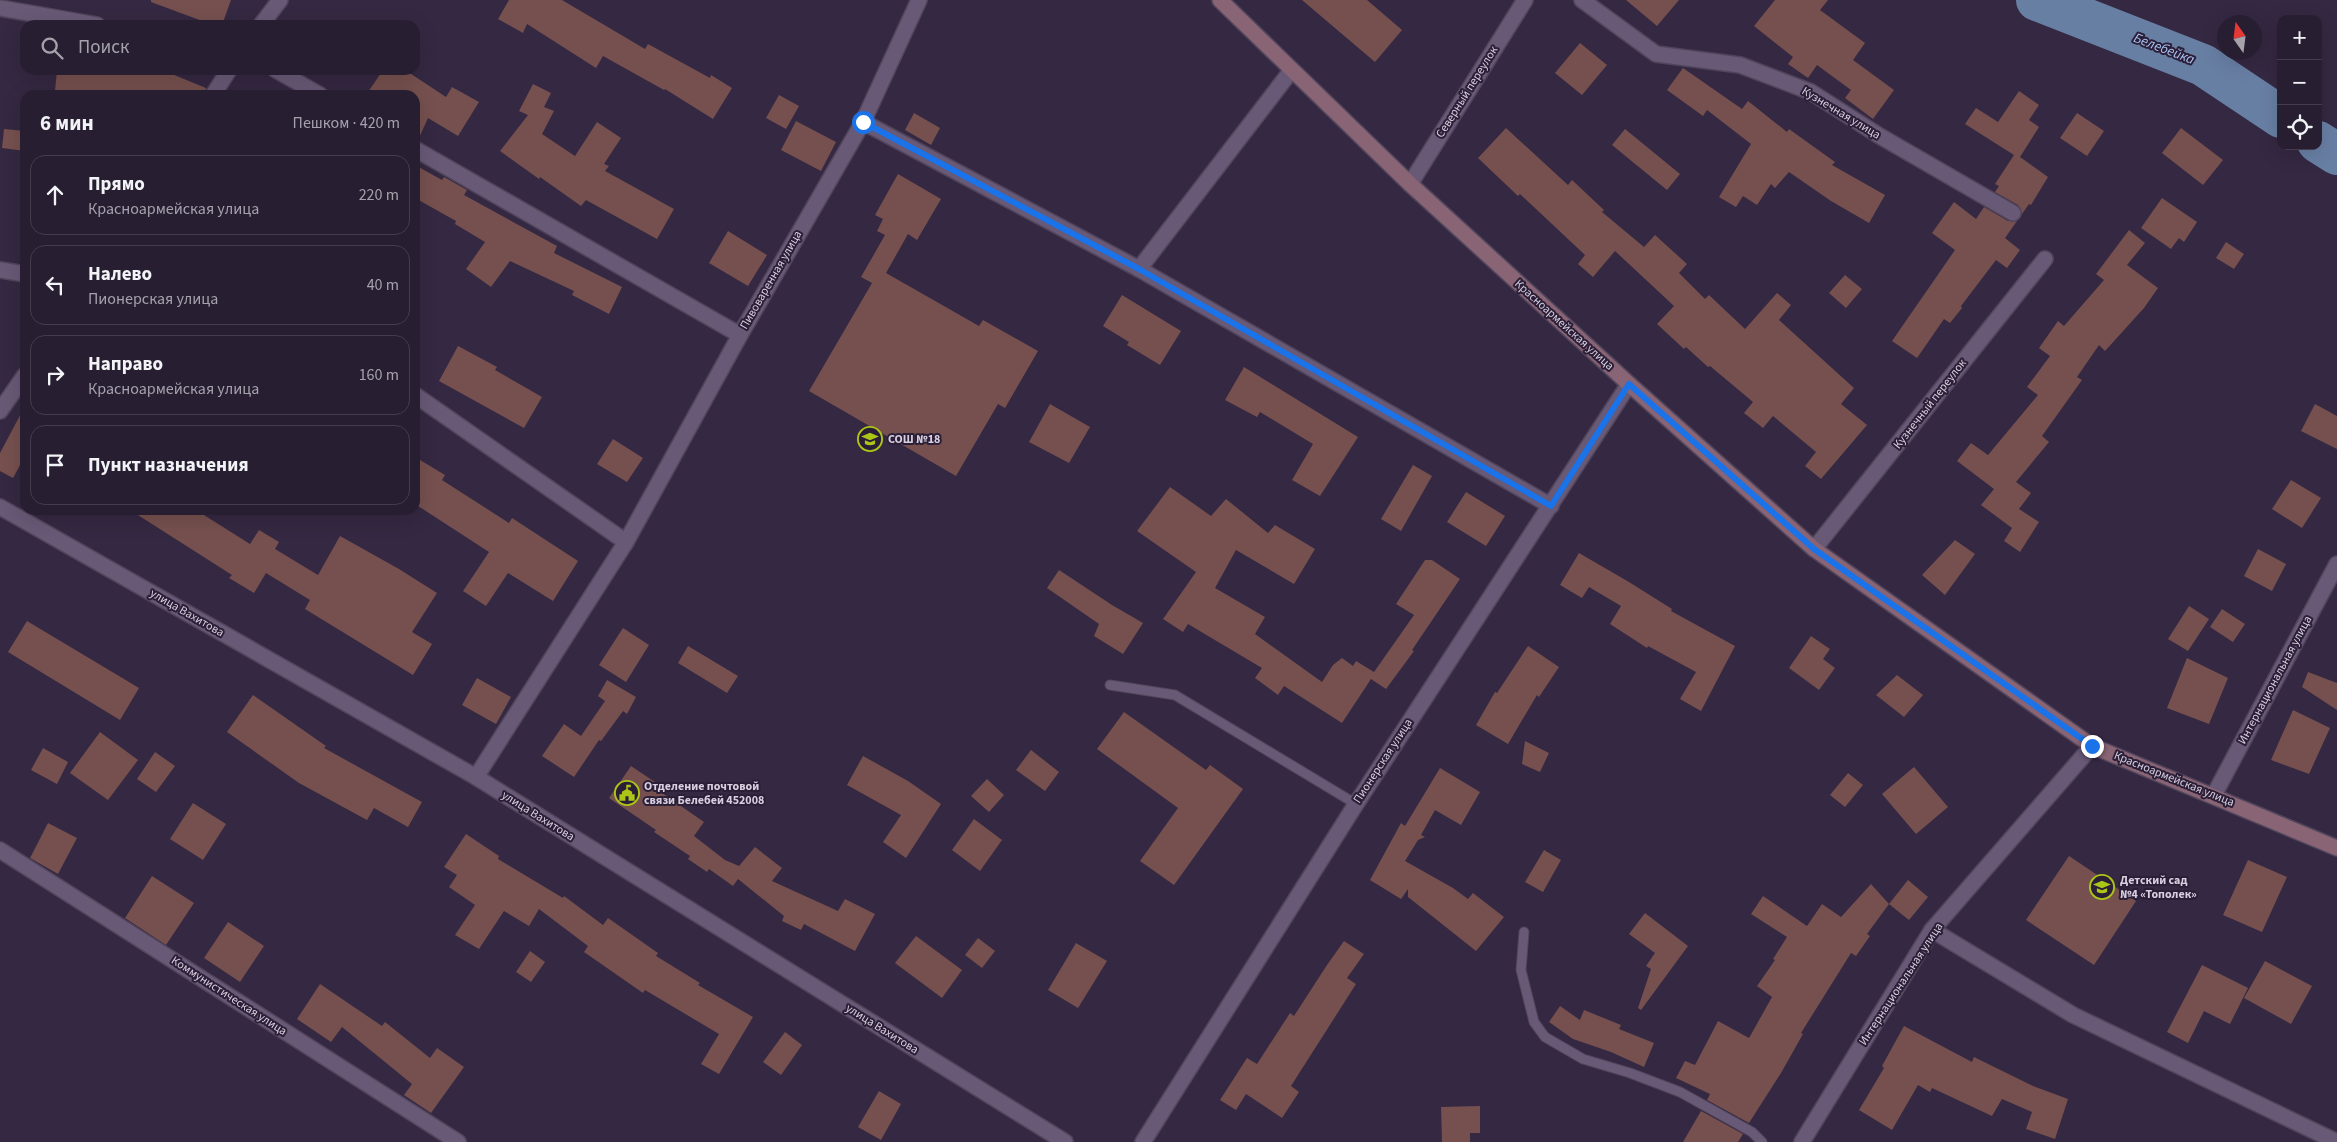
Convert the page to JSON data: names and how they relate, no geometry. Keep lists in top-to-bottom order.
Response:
{
  "streets": {
    "main road": ["Красноармейская улица"],
    "street": [
      "Северный переулок",
      "Кузнечная улица",
      "Пивоваренная улица",
      "Кузнечный переулок",
      "улица Вахитова",
      "Интернациональная улица",
      "Пионерская улица",
      "Коммунистическая улица"
    ]
  },
  "crossings": [
    ["Северный переулок", "Красноармейская улица"],
    ["Красноармейская улица", "Кузнечный переулок"],
    ["Красноармейская улица", "Интернациональная улица"],
    ["Красноармейская улица", "Пионерская улица"]
  ],
  "water": ["Белебейка"],
  "places": {
    "school or university": ["СОШ №18", "Детский сад №4 «Тополек»"],
    "public building": ["Отделение почтовой связи Белебей 452008"]
  },
  "north": "top",
  "page": {
    "map_buttons": ["+", "−"],
    "search": "Поиск",
    "heading": ["6 мин", "Пешком · 420 m"],
    "list": [
      ["Прямо", "Красноармейская улица", "220 m"],
      ["Налево", "Пионерская улица", "40 m"],
      ["Направо", "Красноармейская улица", "160 m"],
      "Пункт назначения"
    ]
  }
}
